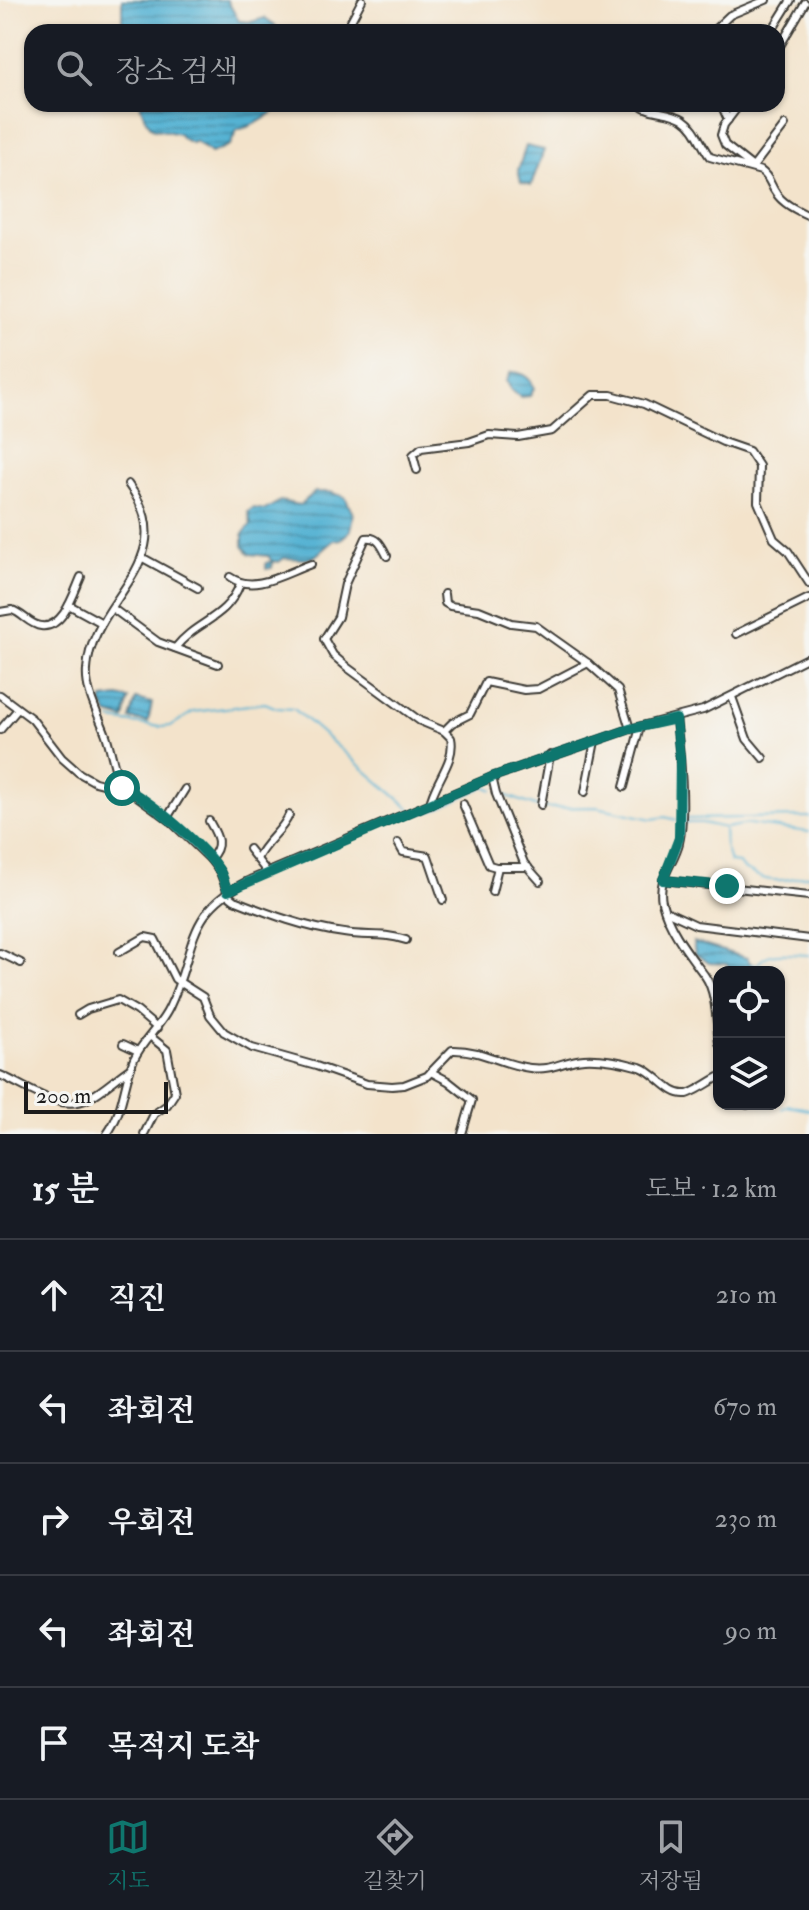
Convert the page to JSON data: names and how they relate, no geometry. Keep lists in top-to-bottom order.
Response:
{
  "scale_bar": "200 m",
  "page": {
    "search": "장소 검색",
    "scale": "200 m",
    "heading": ["15 분", "도보 · 1.2 km"],
    "list": [
      ["직진", "210 m"],
      ["좌회전", "670 m"],
      ["우회전", "230 m"],
      ["좌회전", "90 m"],
      "목적지 도착"
    ],
    "nav": ["지도", "길찾기", "저장됨"]
  }
}
